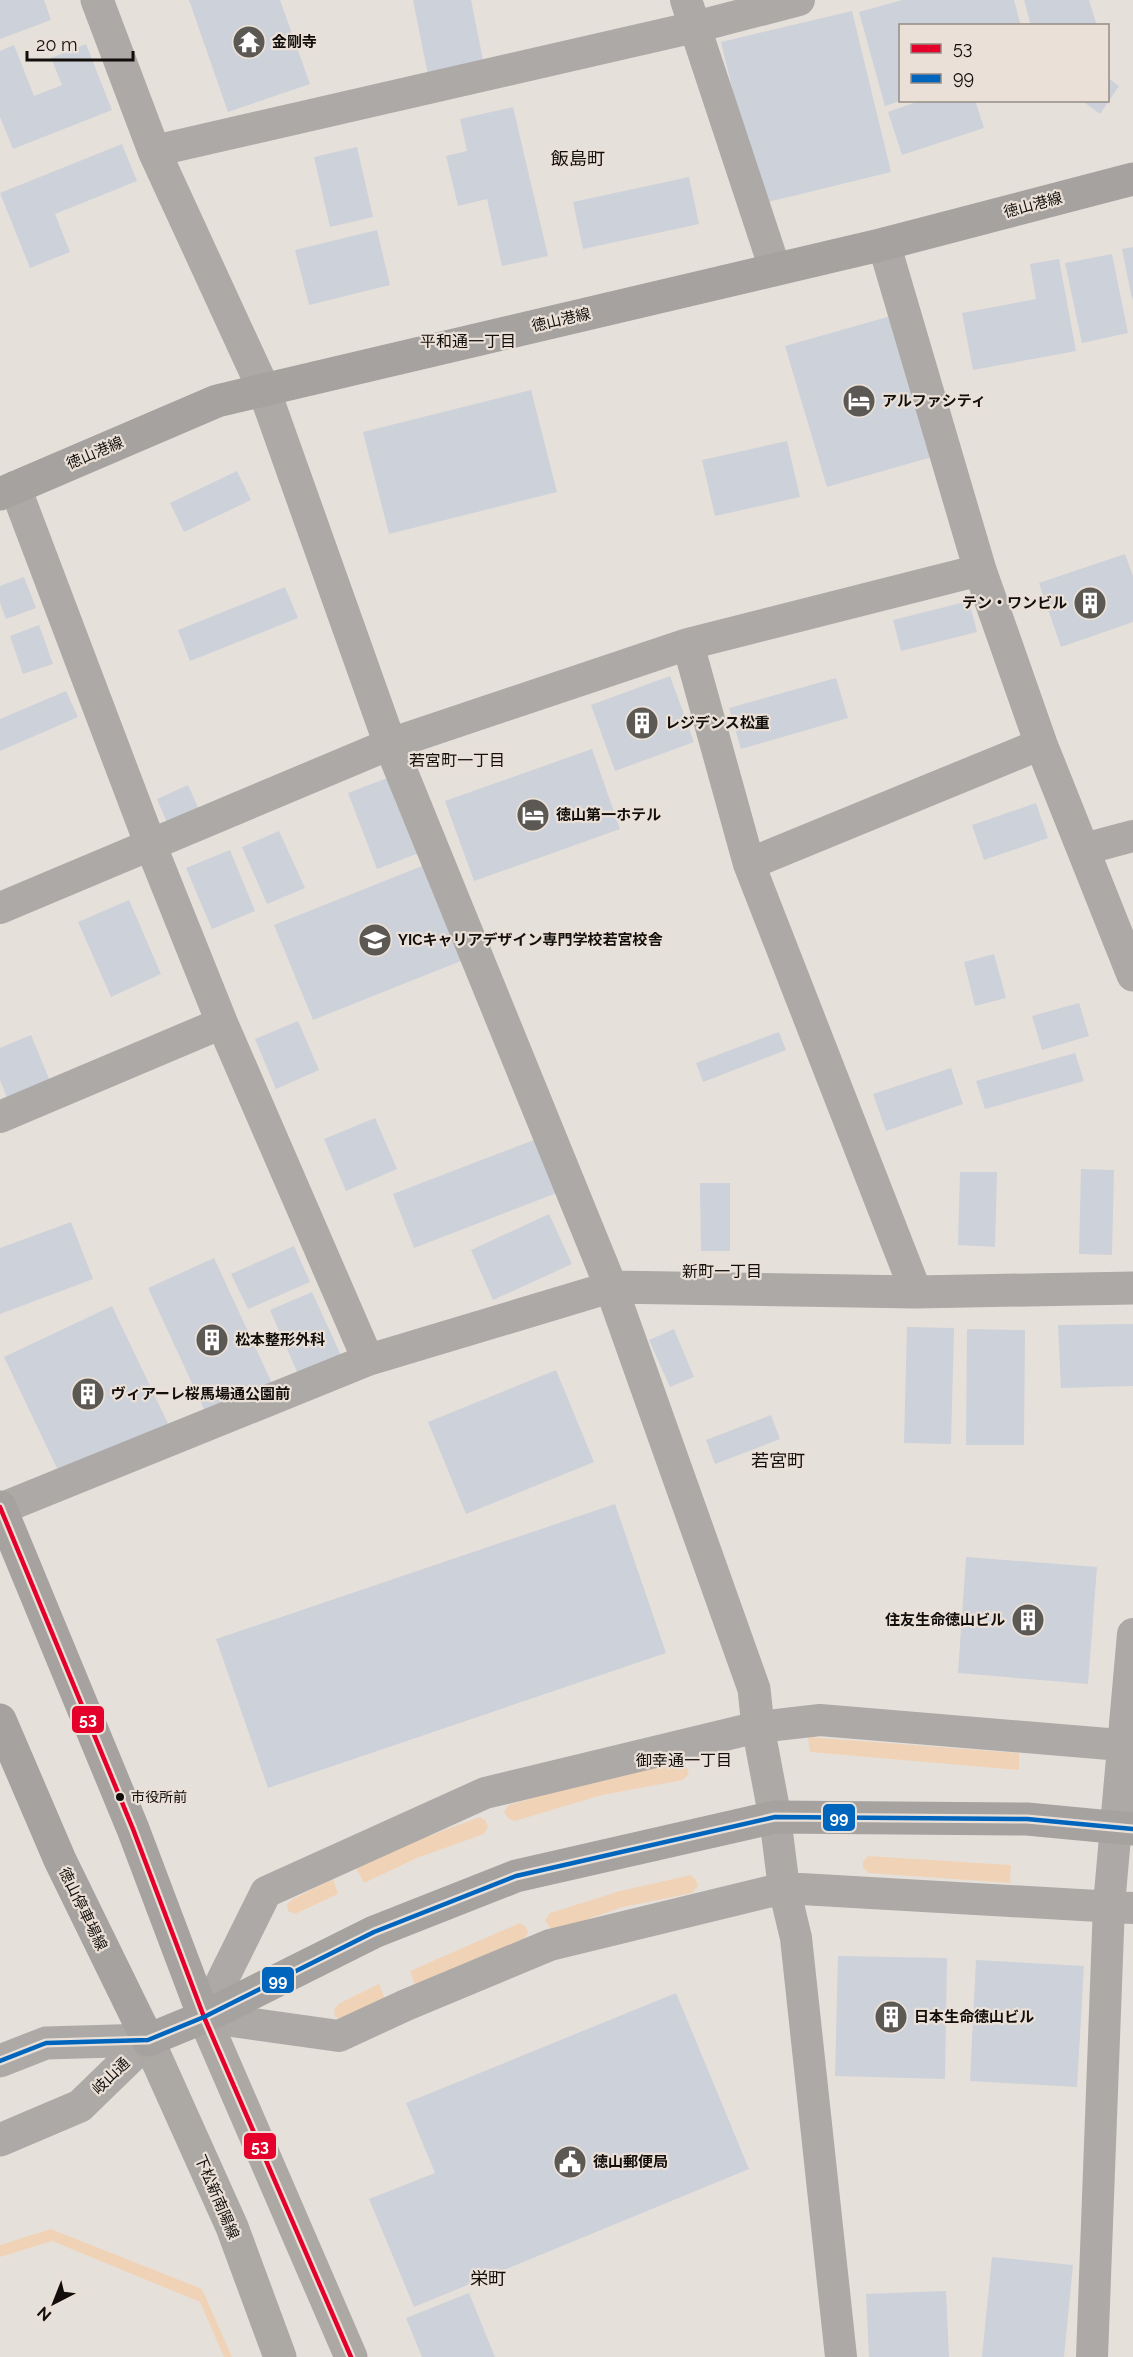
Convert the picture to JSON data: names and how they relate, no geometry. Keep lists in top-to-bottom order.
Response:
{
  "streets": {
    "main road": ["徳山港線", "徳山停車場線", "下松新南陽線"],
    "street": ["岐山通"]
  },
  "crossings": [
    ["徳山停車場線", "岐山通"],
    ["徳山停車場線", "下松新南陽線"],
    ["岐山通", "下松新南陽線"]
  ],
  "districts": [
    "飯島町",
    "平和通一丁目",
    "若宮町一丁目",
    "新町一丁目",
    "若宮町",
    "御幸通一丁目",
    "栄町"
  ],
  "places": {
    "temple": ["金剛寺"],
    "hotel": ["アルファシティ", "徳山第一ホテル"],
    "building": [
      "テン・ワンビル",
      "レジデンス松重",
      "松本整形外科",
      "ヴィアーレ桜馬場通公園前",
      "住友生命徳山ビル",
      "日本生命徳山ビル"
    ],
    "school or university": ["YICキャリアデザイン専門学校若宮校舎"],
    "other": ["市役所前"],
    "public building": ["徳山郵便局"]
  },
  "lines": ["transit line 53", "transit line 99"],
  "legend": ["53", "99"],
  "scale_bar": "20 m",
  "north": "bottom left"
}
